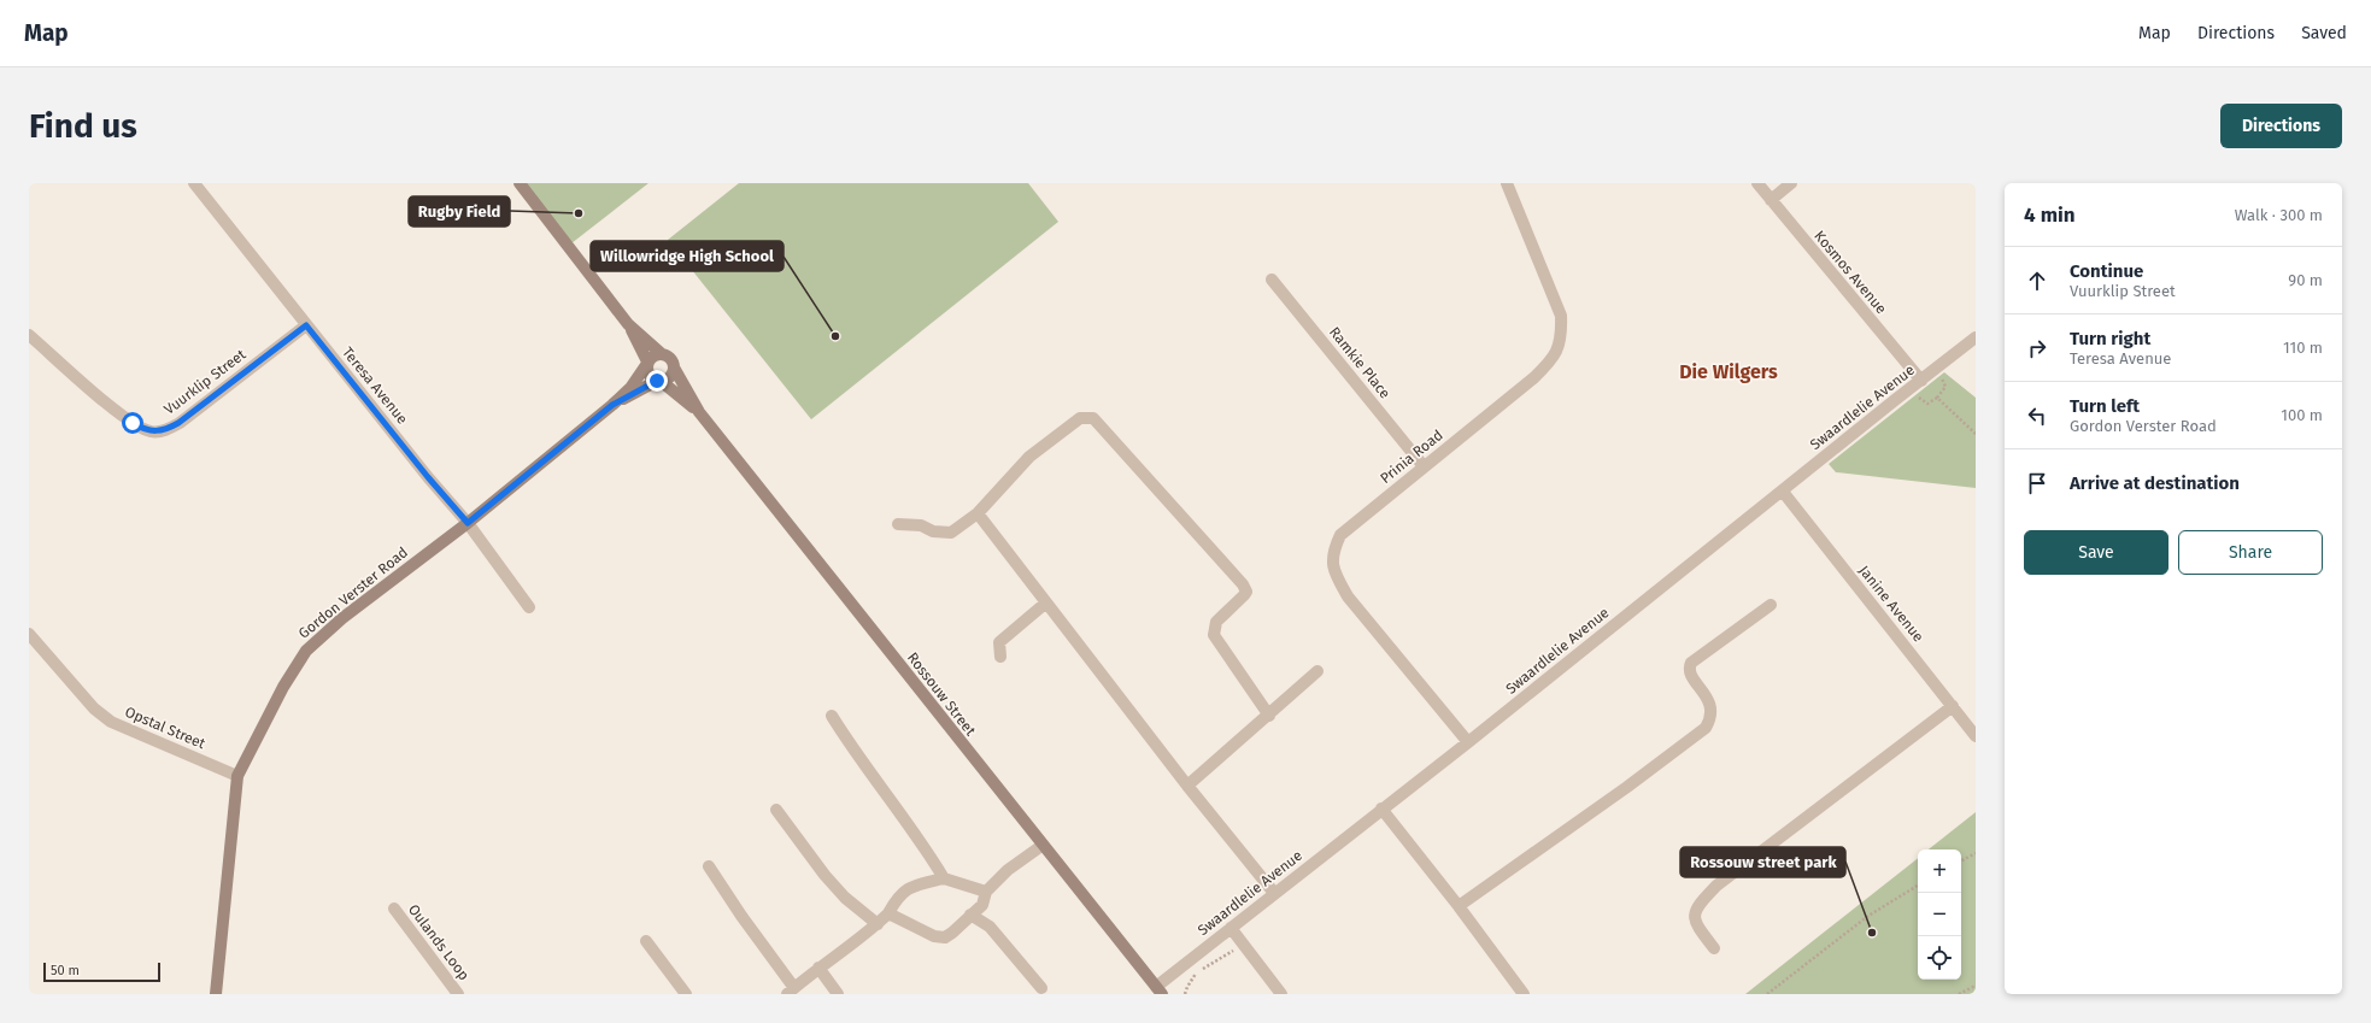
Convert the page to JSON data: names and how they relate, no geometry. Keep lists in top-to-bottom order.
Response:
{
  "streets": {
    "main road": ["Gordon Verster Road", "Rossouw Street"],
    "street": [
      "Kosmos Avenue",
      "Ramkie Place",
      "Vuurklip Street",
      "Teresa Avenue",
      "Swaardlelie Avenue",
      "Prinia Road",
      "Janine Avenue",
      "Opstal Street",
      "Oulands Loop"
    ]
  },
  "crossings": [
    ["Kosmos Avenue", "Swaardlelie Avenue"],
    ["Ramkie Place", "Prinia Road"],
    ["Vuurklip Street", "Teresa Avenue"],
    ["Teresa Avenue", "Gordon Verster Road"],
    ["Swaardlelie Avenue", "Prinia Road"],
    ["Swaardlelie Avenue", "Janine Avenue"],
    ["Swaardlelie Avenue", "Rossouw Street"],
    ["Gordon Verster Road", "Rossouw Street"],
    ["Gordon Verster Road", "Opstal Street"]
  ],
  "districts": ["Die Wilgers"],
  "places": ["Rugby Field", "Willowridge High School", "Rossouw street park"],
  "scale_bar": "50 m",
  "page": {
    "header": "Map",
    "nav": ["Map", "Directions", "Saved"],
    "buttons": [
      "Directions",
      ["Save", "Share"]
    ],
    "title": "Find us",
    "heading": ["4 min", "Walk · 300 m"],
    "list": [
      ["Continue", "Vuurklip Street", "90 m"],
      ["Turn right", "Teresa Avenue", "110 m"],
      ["Turn left", "Gordon Verster Road", "100 m"],
      "Arrive at destination"
    ],
    "map_buttons": ["+", "−"],
    "scale": "50 m"
  }
}
